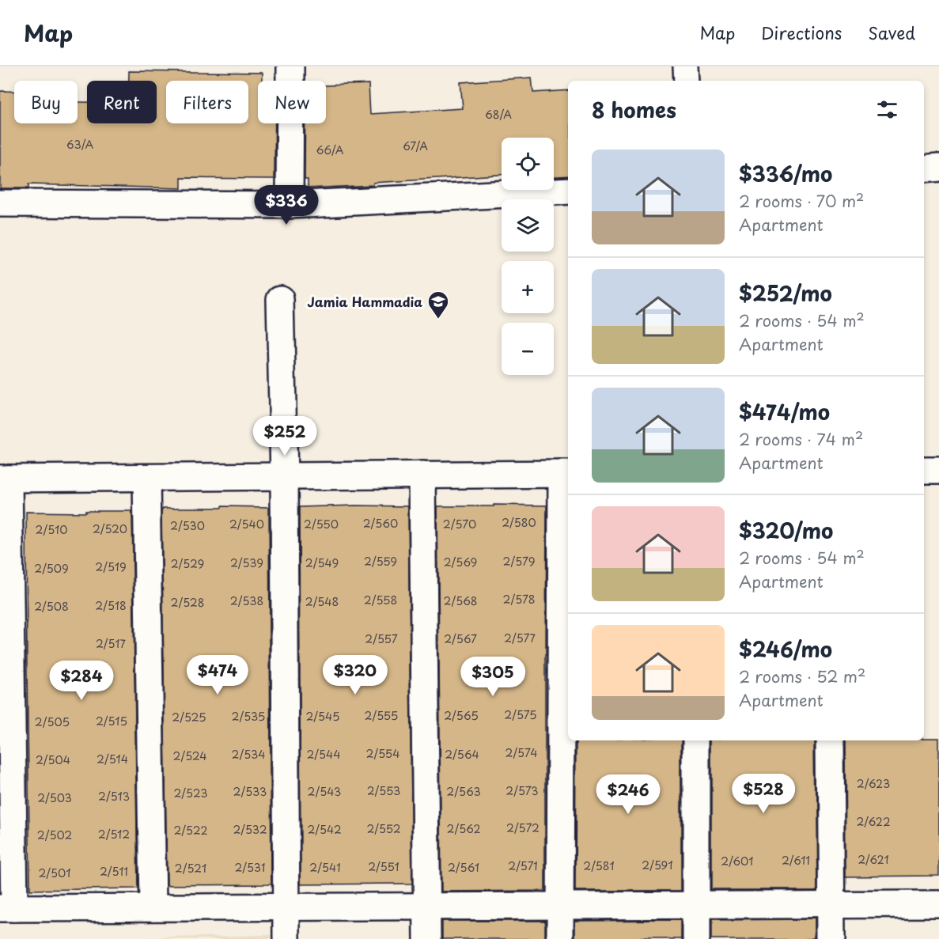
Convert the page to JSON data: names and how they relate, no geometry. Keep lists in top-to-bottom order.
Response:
{
  "places": {
    "school or university": ["Jamia Hammadia"]
  },
  "house_numbers": [
    "68/A",
    "63/A",
    "67/A",
    "66/A",
    "2/580",
    "2/560",
    "2/540",
    "2/550",
    "2/570",
    "2/530",
    "2/520",
    "2/510",
    "2/559",
    "2/579",
    "2/569",
    "2/539",
    "2/549",
    "2/529",
    "2/519",
    "2/509",
    "2/578",
    "2/558",
    "2/538",
    "2/568",
    "2/548",
    "2/528",
    "2/518",
    "2/508",
    "2/577",
    "2/557",
    "2/567",
    "2/517",
    "2/575",
    "2/555",
    "2/565",
    "2/535",
    "2/545",
    "2/525",
    "2/515",
    "2/505",
    "2/574",
    "2/554",
    "2/534",
    "2/544",
    "2/564",
    "2/524",
    "2/514",
    "2/504",
    "2/623",
    "2/553",
    "2/573",
    "2/533",
    "2/543",
    "2/563",
    "2/523",
    "2/513",
    "2/503",
    "2/622",
    "2/572",
    "2/552",
    "2/562",
    "2/532",
    "2/542",
    "2/522",
    "2/512",
    "2/502",
    "2/621",
    "2/611",
    "2/601",
    "2/591",
    "2/571",
    "2/581",
    "2/551",
    "2/531",
    "2/541",
    "2/561",
    "2/521",
    "2/511",
    "2/501"
  ],
  "page": {
    "header": "Map",
    "nav": ["Map", "Directions", "Saved"],
    "chip": [
      "Buy",
      "Rent",
      "Filters",
      "New"
    ],
    "heading": "8 homes",
    "map_buttons": ["+", "−"],
    "list": [
      {
        "name": "$336/mo",
        "note": "2 rooms · 70 m² · Apartment"
      },
      {
        "name": "$252/mo",
        "note": "2 rooms · 54 m² · Apartment"
      },
      {
        "name": "$474/mo",
        "note": "2 rooms · 74 m² · Apartment"
      },
      {
        "name": "$320/mo",
        "note": "2 rooms · 54 m² · Apartment"
      },
      {
        "name": "$246/mo",
        "note": "2 rooms · 52 m² · Apartment"
      }
    ],
    "price": [
      "$336",
      "$252",
      "$474",
      "$320",
      "$305",
      "$284",
      "$528",
      "$246"
    ]
  }
}
